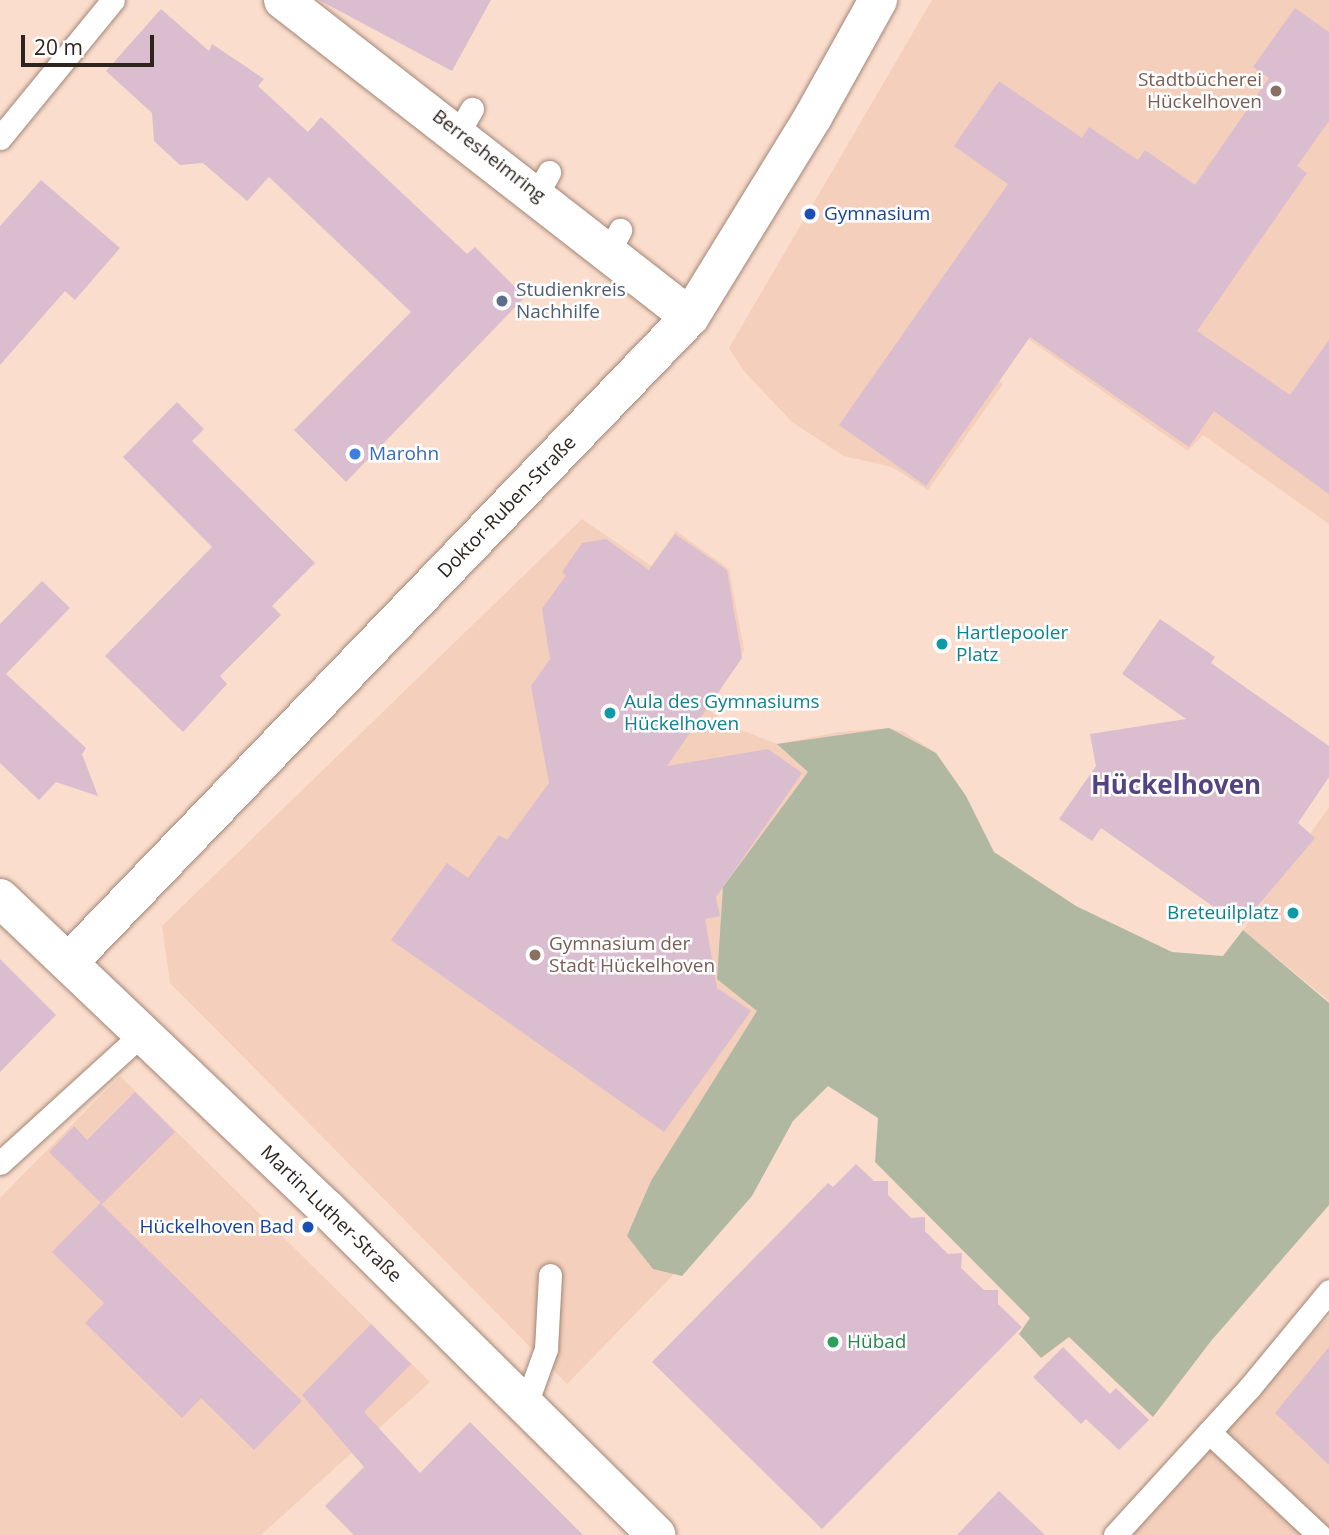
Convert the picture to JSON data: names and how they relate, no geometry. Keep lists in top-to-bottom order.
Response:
{
  "streets": {
    "street": ["Berresheimring", "Doktor-Ruben-Straße", "Martin-Luther-Straße"]
  },
  "crossings": [
    ["Berresheimring", "Doktor-Ruben-Straße"],
    ["Doktor-Ruben-Straße", "Martin-Luther-Straße"]
  ],
  "districts": ["Hückelhoven"],
  "places": [
    "Stadtbücherei Hückelhoven",
    "Gymnasium",
    "Studienkreis Nachhilfe",
    "Marohn",
    "Hartlepooler Platz",
    "Aula des Gymnasiums Hückelhoven",
    "Breteuilplatz",
    "Gymnasium der Stadt Hückelhoven",
    "Hückelhoven Bad",
    "Hübad"
  ],
  "scale_bar": "20 m"
}
